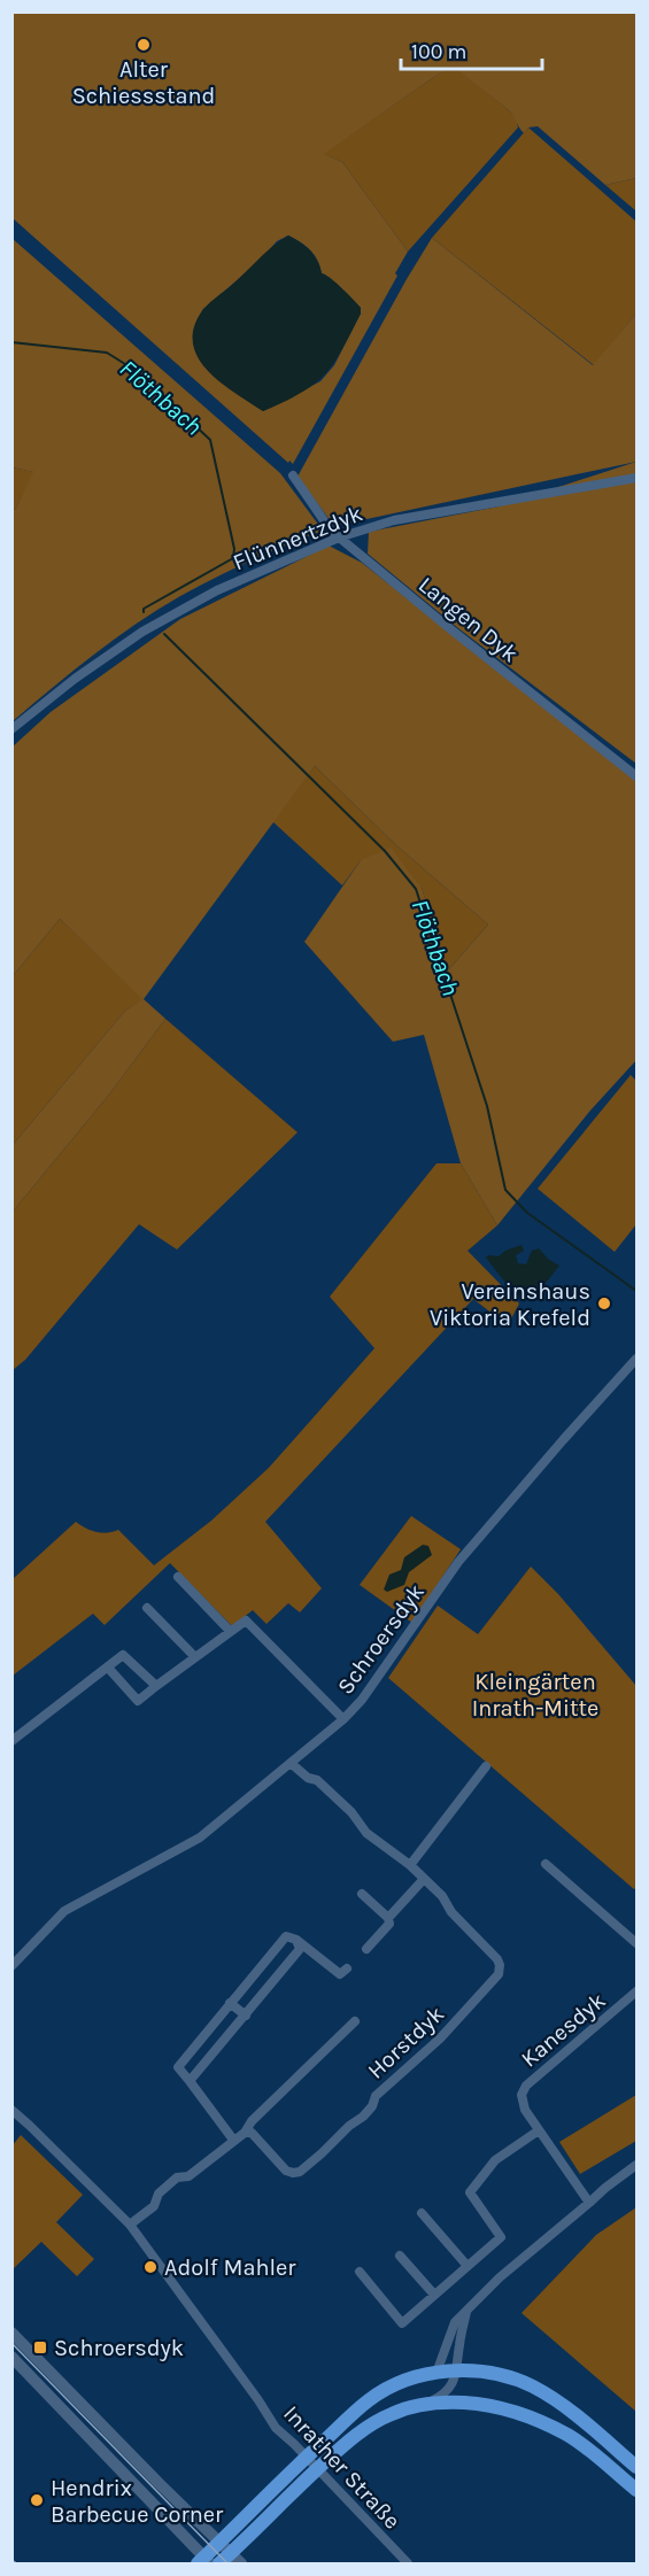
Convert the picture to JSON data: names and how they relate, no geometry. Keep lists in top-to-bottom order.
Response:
{
  "streets": {
    "street": [
      "Flünnertzdyk",
      "Langen Dyk",
      "Schroersdyk",
      "Kanesdyk",
      "Horstdyk",
      "Inrather Straße"
    ]
  },
  "crossings": [
    ["Flünnertzdyk", "Langen Dyk"],
    ["Schroersdyk", "Horstdyk"]
  ],
  "water": ["Flöthbach"],
  "parks": ["Kleingärten Inrath-Mitte"],
  "places": {
    "other": [
      "Alter Schiessstand",
      "Vereinshaus Viktoria Krefeld",
      "Adolf Mahler",
      "Hendrix Barbecue Corner"
    ],
    "transit": ["Schroersdyk"]
  },
  "scale_bar": "100 m"
}
